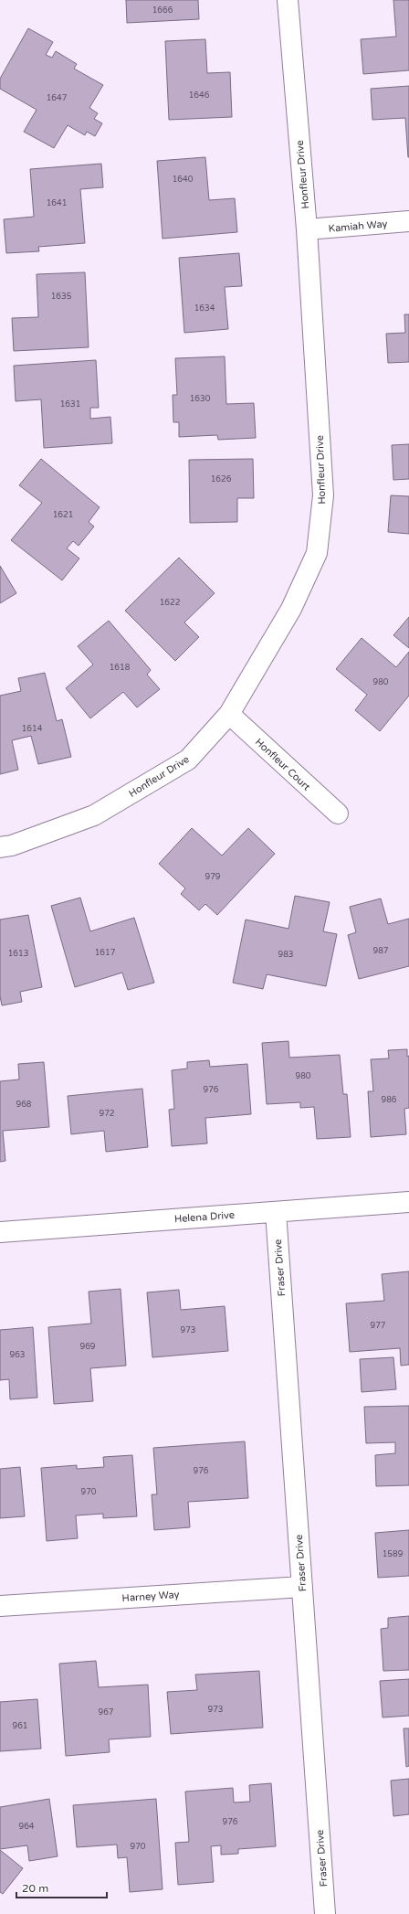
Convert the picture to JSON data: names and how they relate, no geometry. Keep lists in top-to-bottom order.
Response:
{
  "streets": {
    "street": [
      "Honfleur Drive",
      "Kamiah Way",
      "Honfleur Court",
      "Helena Drive",
      "Fraser Drive",
      "Harney Way"
    ]
  },
  "crossings": [
    ["Honfleur Drive", "Kamiah Way"],
    ["Honfleur Drive", "Honfleur Court"],
    ["Helena Drive", "Fraser Drive"],
    ["Fraser Drive", "Harney Way"]
  ],
  "house_numbers": [
    "1666",
    "1646",
    "1647",
    "1640",
    "1641",
    "1635",
    "1634",
    "1630",
    "1631",
    "1626",
    "1621",
    "1622",
    "1618",
    "980",
    "1614",
    "979",
    "987",
    "1617",
    "1613",
    "983",
    "980",
    "976",
    "986",
    "968",
    "972",
    "977",
    "973",
    "969",
    "963",
    "976",
    "970",
    "1589",
    "973",
    "967",
    "961",
    "976",
    "964",
    "970"
  ],
  "scale_bar": "20 m"
}
